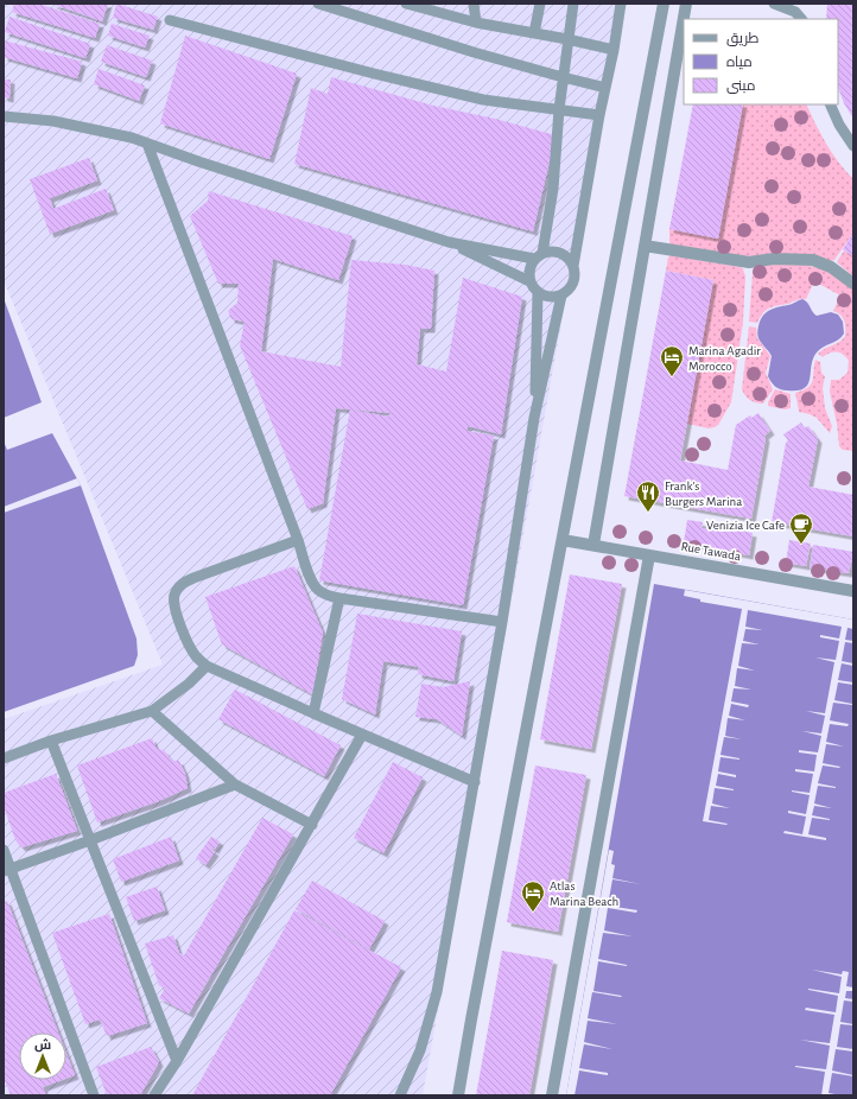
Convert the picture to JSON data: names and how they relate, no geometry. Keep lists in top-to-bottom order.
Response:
{
  "streets": {
    "street": ["Rue Tawada"]
  },
  "places": {
    "hotel": ["Marina Agadir Morocco", "Atlas Marina Beach"],
    "restaurant": ["Frank’s Burgers Marina"],
    "cafe": ["Venizia Ice Cafe"]
  },
  "legend": ["طريق", "مياه", "مبنى"],
  "north": "top"
}
